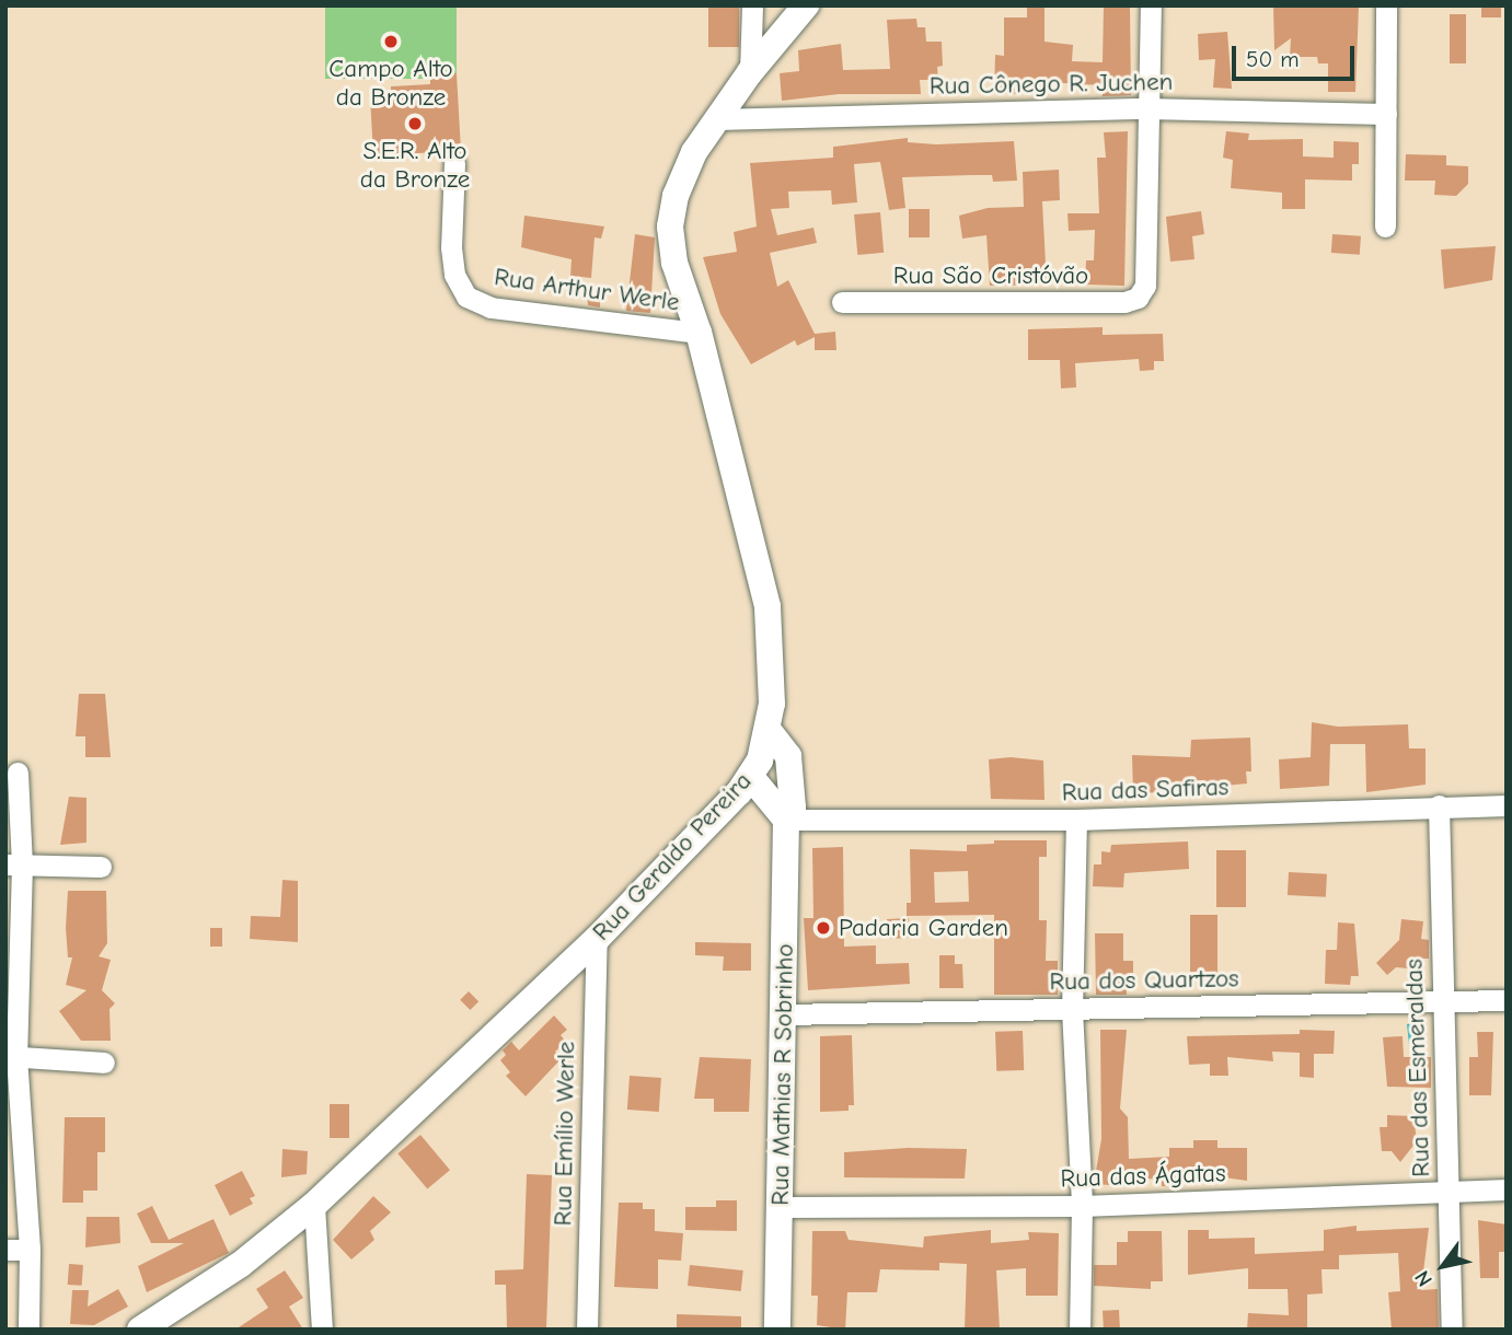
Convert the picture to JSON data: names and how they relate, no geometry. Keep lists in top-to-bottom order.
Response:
{
  "streets": {
    "main road": ["Rua Geraldo Pereira", "Rua Mathias R Sobrinho"],
    "street": [
      "Rua Cônego R. Juchen",
      "Rua São Cristóvão",
      "Rua Arthur Werle",
      "Rua das Safiras",
      "Rua dos Quartzos",
      "Rua das Esmeraldas",
      "Rua Emílio Werle",
      "Rua das Ágatas"
    ]
  },
  "crossings": [
    ["Rua Cônego R. Juchen", "Rua São Cristóvão"],
    ["Rua Cônego R. Juchen", "Rua Geraldo Pereira"],
    ["Rua Arthur Werle", "Rua Geraldo Pereira"],
    ["Rua das Safiras", "Rua das Esmeraldas"],
    ["Rua das Safiras", "Rua Mathias R Sobrinho"],
    ["Rua Geraldo Pereira", "Rua Mathias R Sobrinho"],
    ["Rua Geraldo Pereira", "Rua Emílio Werle"],
    ["Rua dos Quartzos", "Rua das Esmeraldas"],
    ["Rua dos Quartzos", "Rua Mathias R Sobrinho"],
    ["Rua das Esmeraldas", "Rua das Ágatas"],
    ["Rua Mathias R Sobrinho", "Rua das Ágatas"]
  ],
  "places": ["Campo Alto da Bronze", "S.E.R. Alto da Bronze", "Padaria Garden"],
  "scale_bar": "50 m",
  "north": "bottom left"
}
